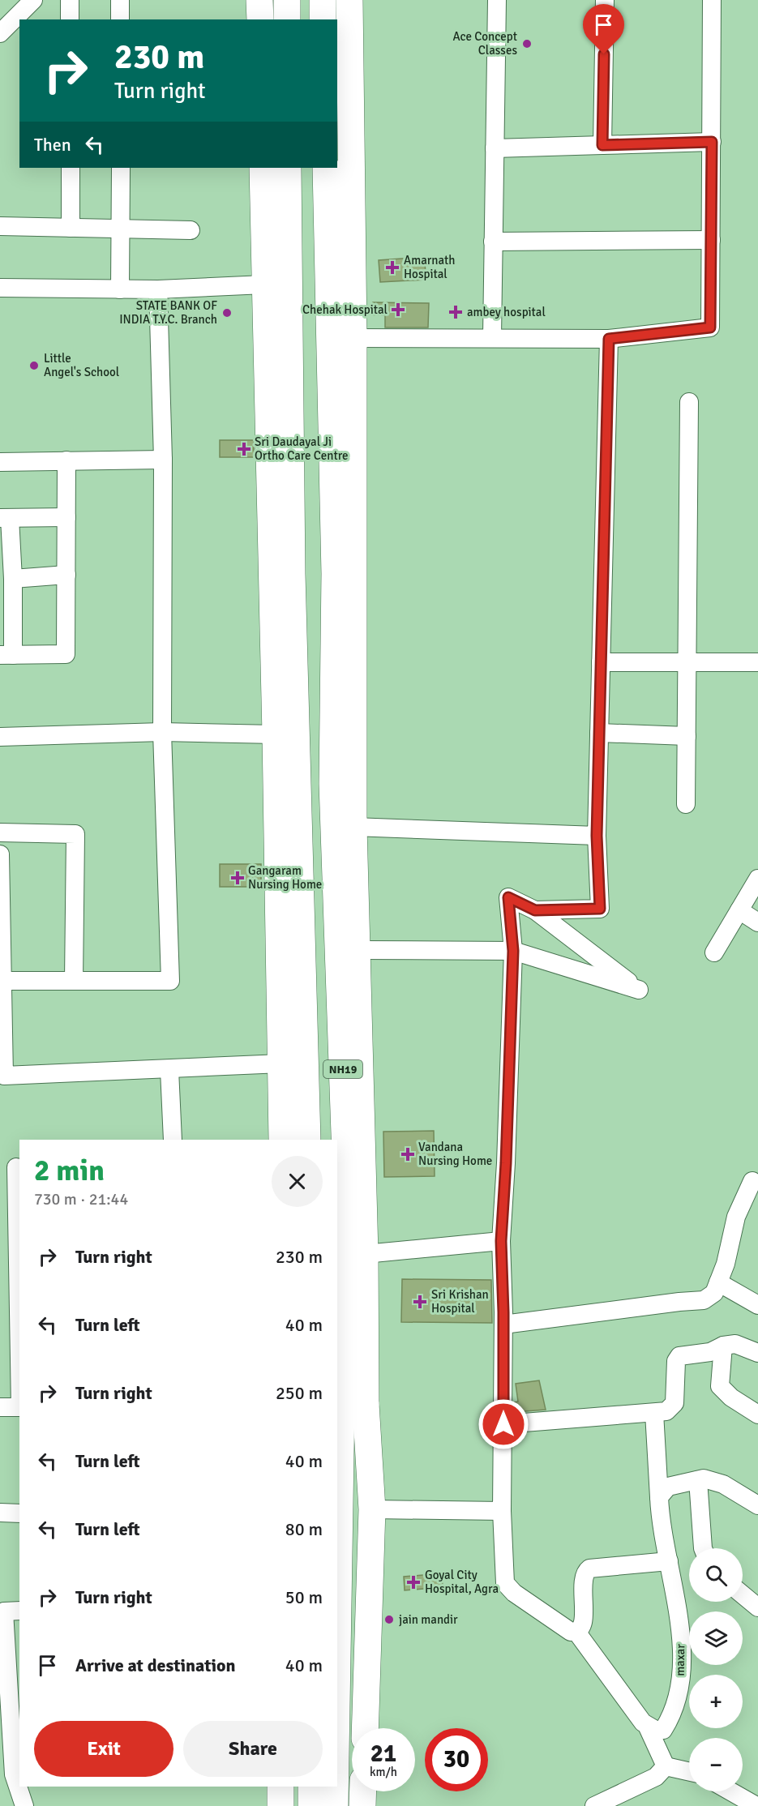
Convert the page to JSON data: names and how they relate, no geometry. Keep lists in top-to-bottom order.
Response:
{
  "streets": {
    "main road": ["NH19"],
    "street": ["maxar"]
  },
  "places": {
    "other": [
      "Ace Concept Classes",
      "STATE BANK OF INDIA T.Y.C. Branch",
      "Little Angel's School",
      "jain mandir"
    ],
    "health": [
      "Amarnath Hospital",
      "Chehak Hospital",
      "ambey hospital",
      "Sri Daudayal Ji Ortho Care Centre",
      "Gangaram Nursing Home",
      "Vandana Nursing Home",
      "Sri Krishan Hospital",
      "Goyal City Hospital, Agra"
    ]
  },
  "page": {
    "turn": ["230 m", "Turn right"],
    "then": "Then",
    "heading": ["2 min", "730 m · 21:44"],
    "list": [
      {
        "name": "Turn right",
        "value": "230 m"
      },
      {
        "name": "Turn left",
        "value": "40 m"
      },
      {
        "name": "Turn right",
        "value": "250 m"
      },
      {
        "name": "Turn left",
        "value": "40 m"
      },
      {
        "name": "Turn left",
        "value": "80 m"
      },
      {
        "name": "Turn right",
        "value": "50 m"
      },
      {
        "name": "Arrive at destination",
        "value": "40 m"
      }
    ],
    "map_buttons": ["+", "−"],
    "buttons": ["Exit", "Share"],
    "speed": "21 km/h",
    "limit": "30"
  }
}
